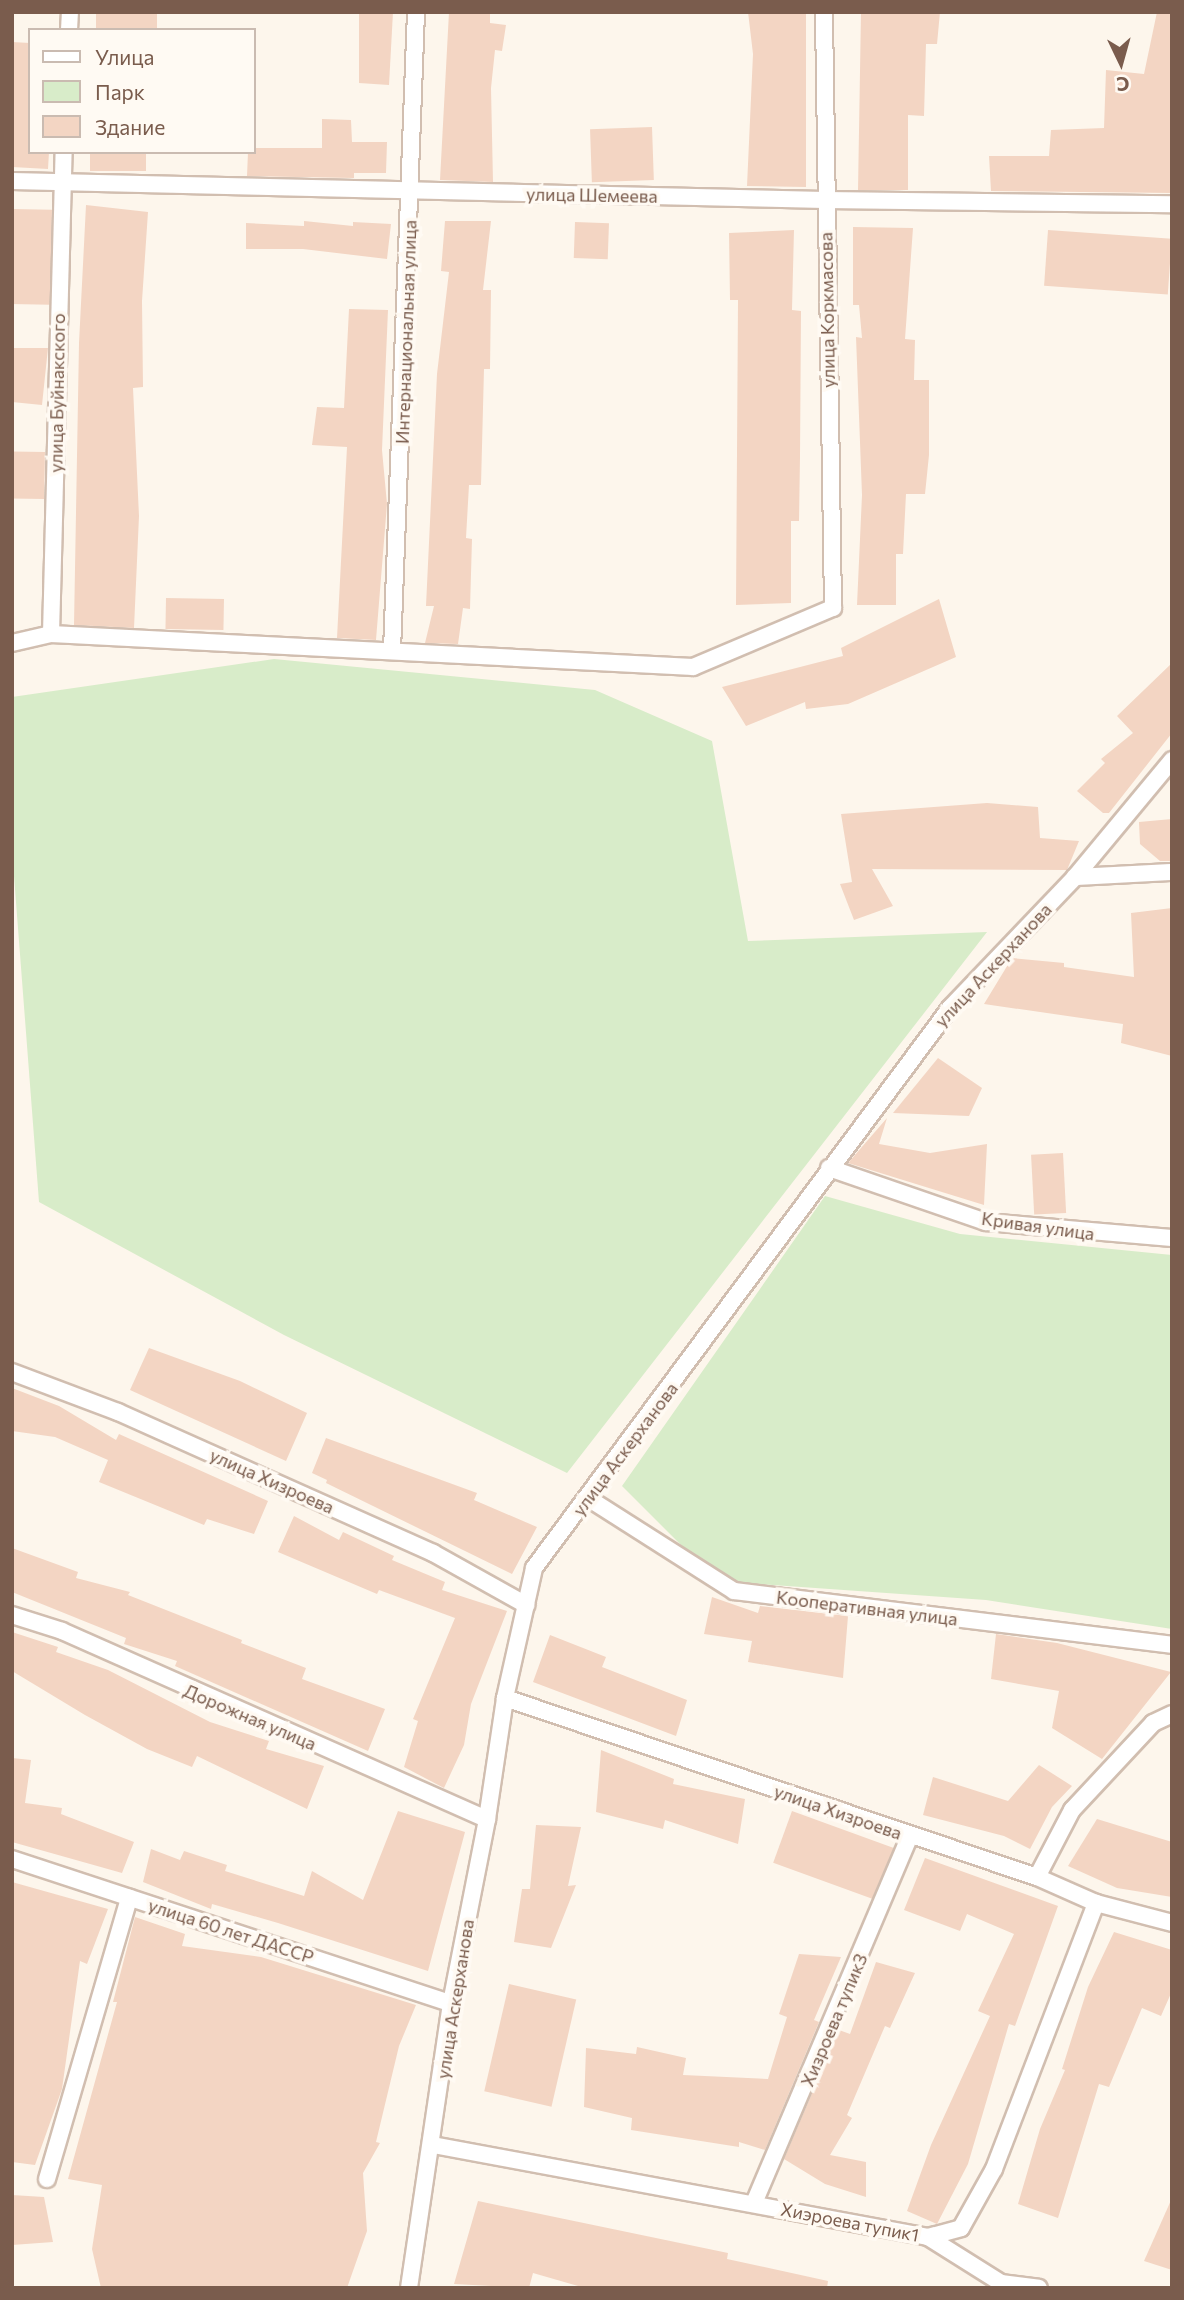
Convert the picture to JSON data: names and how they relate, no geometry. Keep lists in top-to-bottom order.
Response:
{
  "streets": {
    "street": [
      "улица Шемеева",
      "улица Коркмасова",
      "Интернациональная улица",
      "улица Буйнакского",
      "улица Аскерханова",
      "Кривая улица",
      "улица Хизроева",
      "Кооперативная улица",
      "Дорожная улица",
      "улица 60 лет ДАССР",
      "Хизроева тупик3",
      "Хиэроева тупик1"
    ]
  },
  "crossings": [
    ["улица Шемеева", "улица Коркмасова"],
    ["улица Шемеева", "Интернациональная улица"],
    ["улица Шемеева", "улица Буйнакского"],
    ["улица Коркмасова", "Интернациональная улица"],
    ["улица Аскерханова", "Кривая улица"],
    ["улица Аскерханова", "улица Хизроева"],
    ["улица Аскерханова", "Кооперативная улица"],
    ["улица Аскерханова", "Дорожная улица"],
    ["улица Аскерханова", "улица 60 лет ДАССР"],
    ["улица Аскерханова", "Хиэроева тупик1"],
    ["улица Хизроева", "Хизроева тупик3"],
    ["улица Хизроева", "Хиэроева тупик1"],
    ["Хизроева тупик3", "Хиэроева тупик1"]
  ],
  "legend": ["Улица", "Парк", "Здание"],
  "north": "bottom"
}
